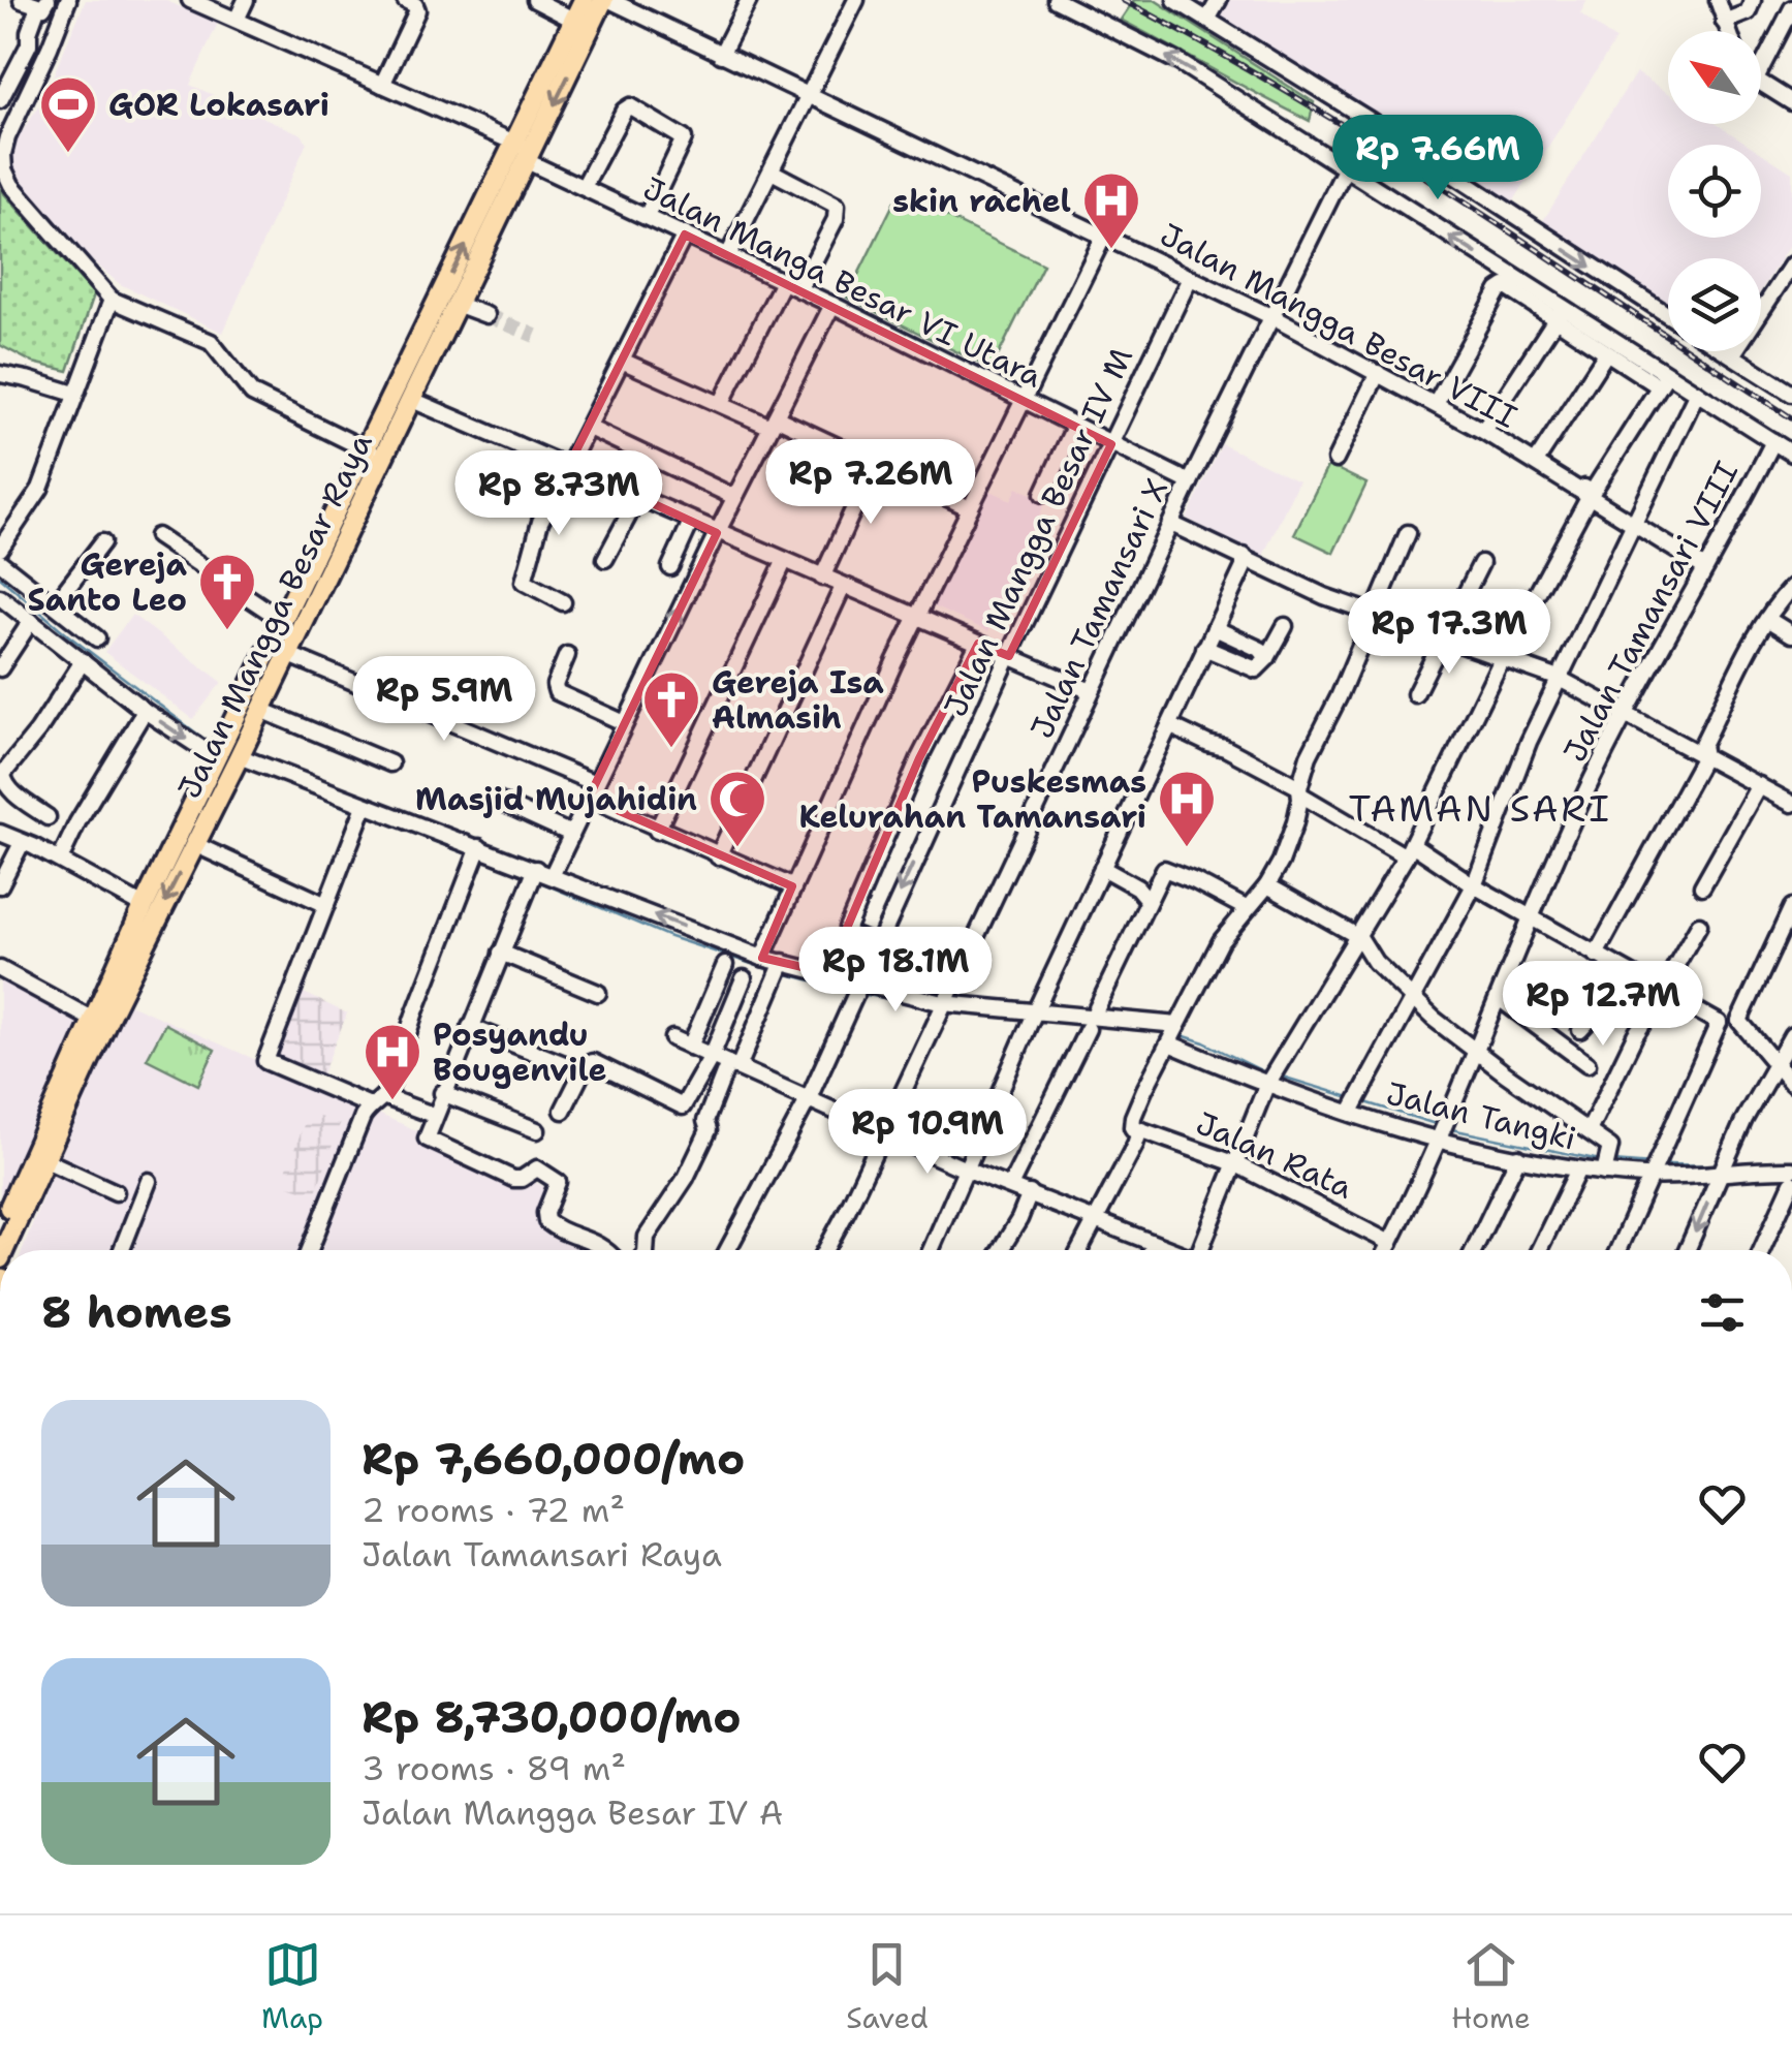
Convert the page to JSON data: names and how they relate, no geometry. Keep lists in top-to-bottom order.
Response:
{
  "streets": {
    "main road": ["Jalan Mangga Besar Raya"],
    "street": [
      "Jalan Manga Besar VI Utara",
      "Jalan Mangga Besar VIII",
      "Jalan Mangga Besar IV M",
      "Jalan Tamansari X",
      "Jalan Tamansari VIII",
      "Jalan Tangki",
      "Jalan Rata"
    ]
  },
  "crossings": [
    ["Jalan Manga Besar VI Utara", "Jalan Mangga Besar IV M"],
    ["Jalan Manga Besar VI Utara", "Jalan Tamansari X"],
    ["Jalan Manga Besar VI Utara", "Jalan Mangga Besar Raya"],
    ["Jalan Mangga Besar VIII", "Jalan Mangga Besar IV M"],
    ["Jalan Mangga Besar VIII", "Jalan Tamansari X"],
    ["Jalan Mangga Besar VIII", "Jalan Tamansari VIII"],
    ["Jalan Mangga Besar VIII", "Jalan Mangga Besar Raya"],
    ["Jalan Mangga Besar IV M", "Jalan Tangki"],
    ["Jalan Tamansari X", "Jalan Tangki"],
    ["Jalan Tamansari VIII", "Jalan Tangki"],
    ["Jalan Tamansari VIII", "Jalan Rata"],
    ["Jalan Mangga Besar Raya", "Jalan Tangki"]
  ],
  "districts": ["TAMAN SARI"],
  "places": {
    "sports": ["GOR Lokasari"],
    "hospital": ["skin rachel", "Puskesmas Kelurahan Tamansari", "Posyandu Bougenvile"],
    "church": ["Gereja Santo Leo", "Gereja Isa Almasih"],
    "mosque": ["Masjid Mujahidin"]
  },
  "north": "top left",
  "page": {
    "price": [
      "Rp 7.66M",
      "Rp 7.26M",
      "Rp 8.73M",
      "Rp 17.3M",
      "Rp 5.9M",
      "Rp 18.1M",
      "Rp 12.7M",
      "Rp 10.9M"
    ],
    "heading": "8 homes",
    "list": [
      {
        "name": "Rp 7,660,000/mo",
        "note": "2 rooms · 72 m² · Jalan Tamansari Raya"
      },
      {
        "name": "Rp 8,730,000/mo",
        "note": "3 rooms · 89 m² · Jalan Mangga Besar IV A"
      }
    ],
    "tabs": ["Map", "Saved", "Home"]
  }
}
